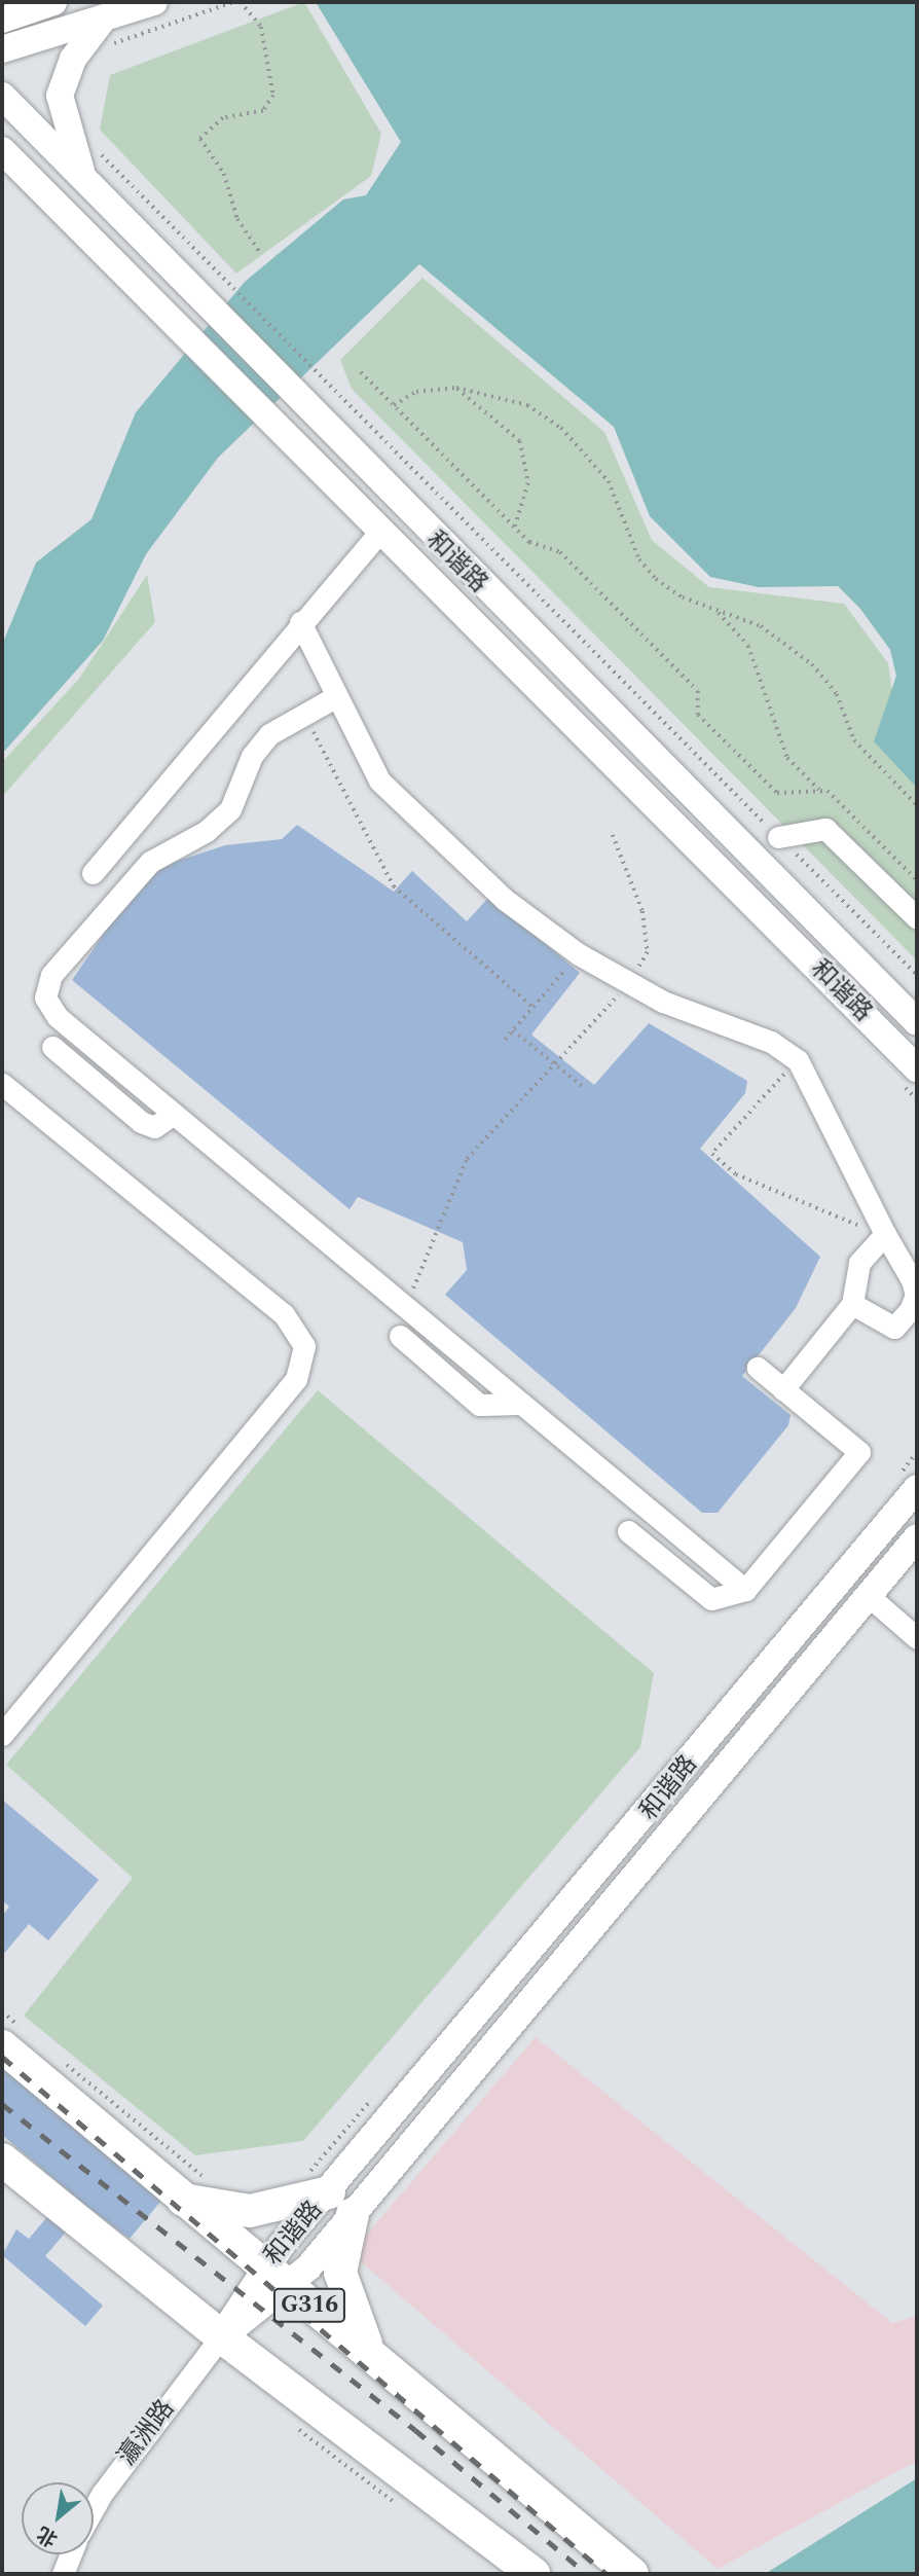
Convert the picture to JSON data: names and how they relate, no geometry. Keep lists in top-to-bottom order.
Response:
{
  "streets": {
    "highway": ["G316"],
    "main road": ["和谐路"],
    "street": ["瀛洲路"]
  },
  "crossings": [
    ["和谐路", "G316"],
    ["和谐路", "瀛洲路"]
  ],
  "north": "bottom left"
}
